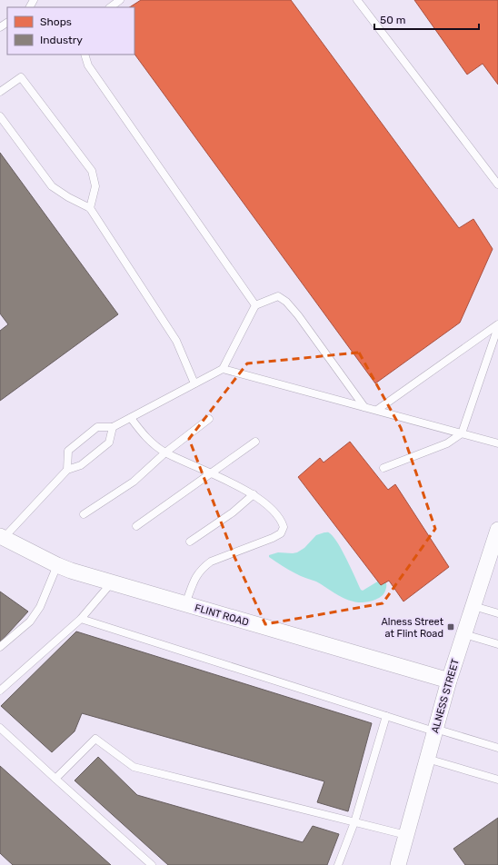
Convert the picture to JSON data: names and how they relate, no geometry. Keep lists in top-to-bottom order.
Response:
{
  "streets": {
    "street": ["FLINT ROAD", "ALNESS STREET"]
  },
  "crossings": [
    ["FLINT ROAD", "ALNESS STREET"]
  ],
  "places": {
    "transit": ["Alness Street at Flint Road"]
  },
  "legend": ["Shops", "Industry"],
  "scale_bar": "50 m"
}
